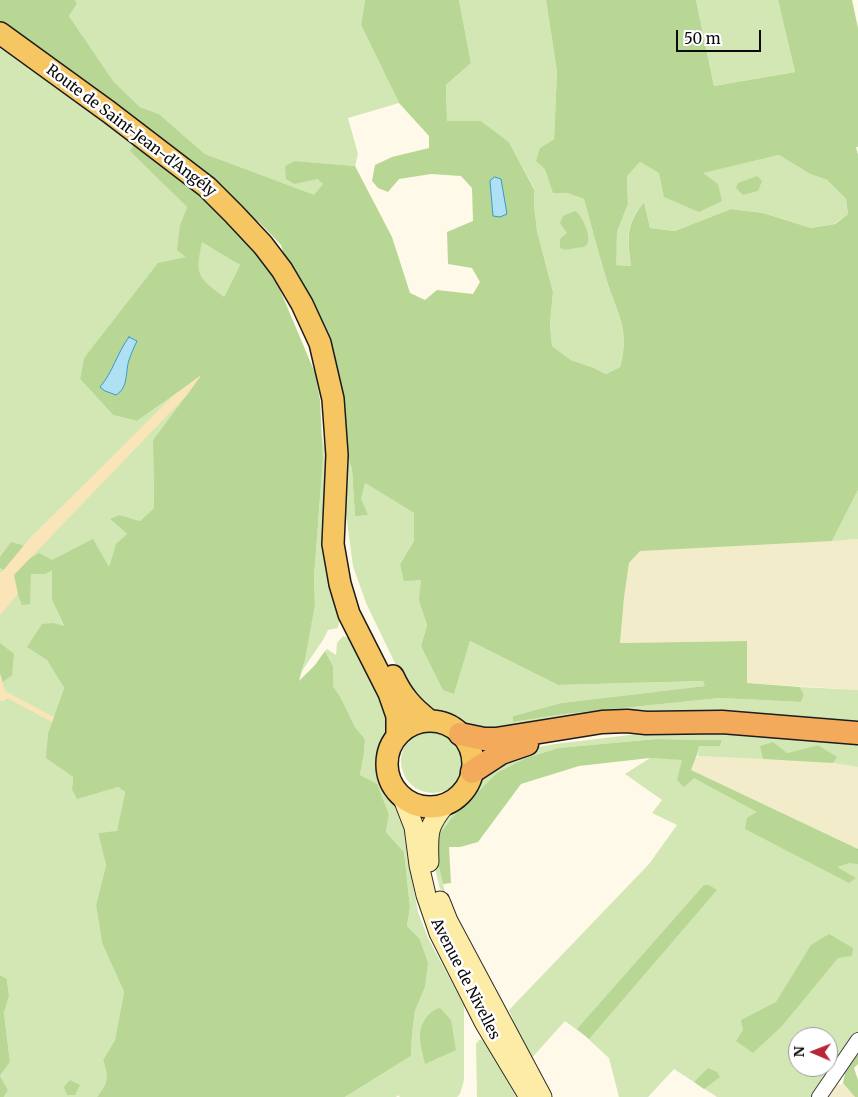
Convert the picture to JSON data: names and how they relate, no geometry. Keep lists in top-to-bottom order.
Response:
{
  "streets": {
    "main road": ["Route de Saint-Jean-d'Angély", "Avenue de Nivelles"]
  },
  "crossings": [
    ["Route de Saint-Jean-d'Angély", "Avenue de Nivelles"]
  ],
  "scale_bar": "50 m",
  "north": "left"
}
